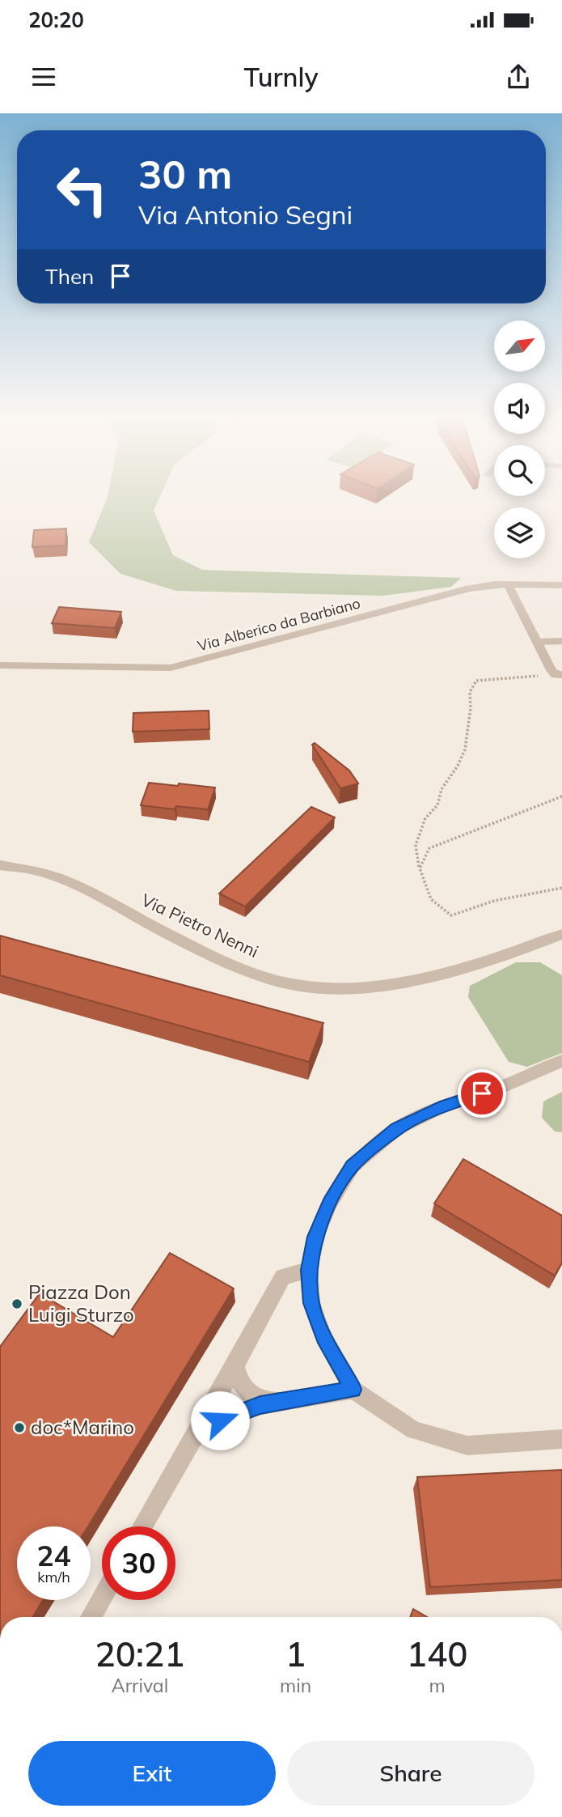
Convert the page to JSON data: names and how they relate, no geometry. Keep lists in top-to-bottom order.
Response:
{
  "streets": {
    "street": ["Via Alberico da Barbiano", "Via Pietro Nenni"]
  },
  "places": ["Piazza Don Luigi Sturzo", "doc*Marino"],
  "north": "top right",
  "page": {
    "status": "20:20",
    "header": "Turnly",
    "turn": ["30 m", "Via Antonio Segni"],
    "then": "Then",
    "speed": "24 km/h",
    "limit": "30",
    "eta": [
      "20:21",
      "Arrival",
      "1",
      "min",
      "140",
      "m"
    ],
    "buttons": ["Exit", "Share"]
  }
}
